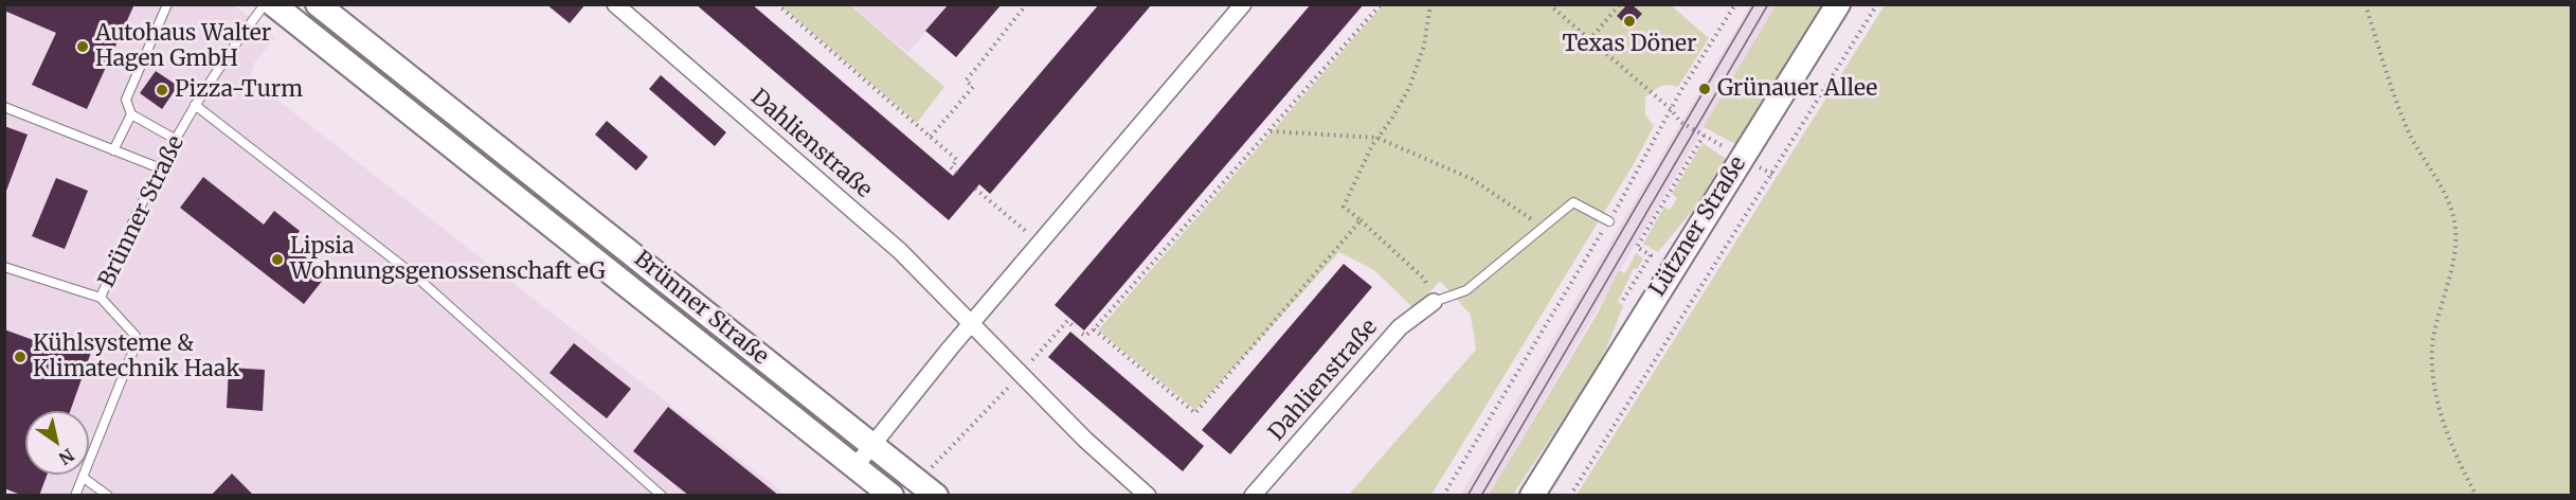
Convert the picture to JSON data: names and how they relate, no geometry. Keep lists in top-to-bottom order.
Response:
{
  "streets": {
    "main road": ["Brünner Straße", "Lützner Straße"],
    "street": ["Dahlienstraße"]
  },
  "places": [
    "Texas Döner",
    "Autohaus Walter Hagen GmbH",
    "Grünauer Allee",
    "Pizza-Turm",
    "Lipsia Wohnungsgenossenschaft eG",
    "Kühlsysteme & Klimatechnik Haak"
  ],
  "north": "bottom right"
}
